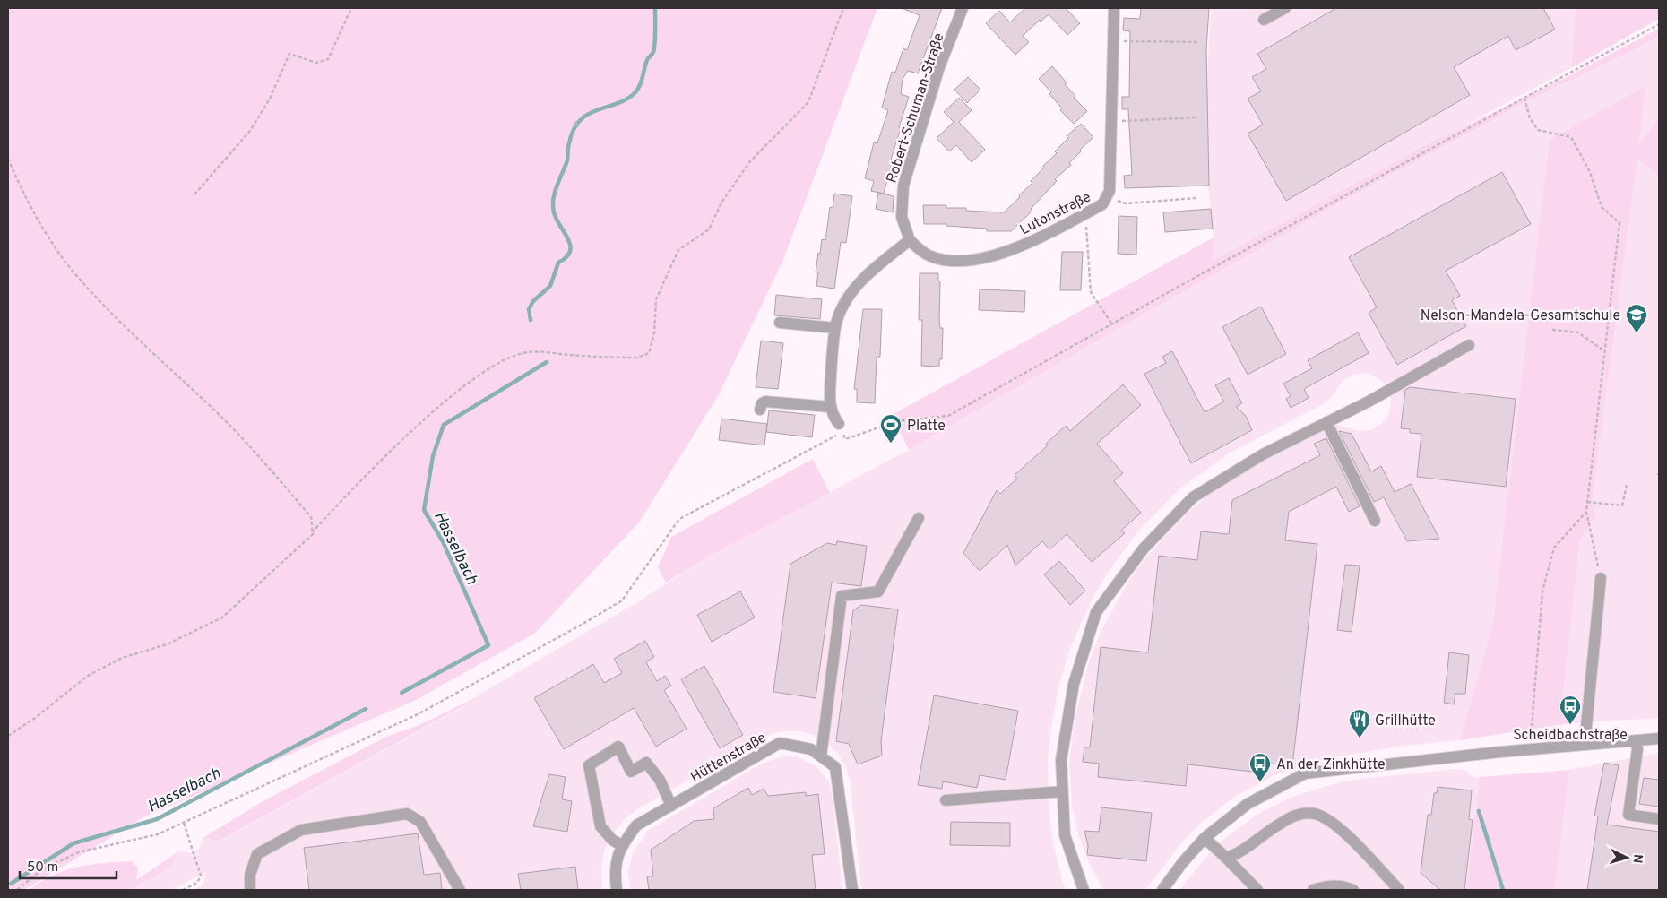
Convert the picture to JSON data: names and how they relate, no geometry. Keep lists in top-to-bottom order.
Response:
{
  "streets": {
    "street": ["Robert-Schuman-Straße", "Lutonstraße", "Hüttenstraße"]
  },
  "crossings": [
    ["Robert-Schuman-Straße", "Lutonstraße"]
  ],
  "water": ["Hasselbach"],
  "places": {
    "school or university": ["Nelson-Mandela-Gesamtschule"],
    "sports": ["Platte"],
    "bus stop": ["Scheidbachstraße", "An der Zinkhütte"],
    "restaurant": ["Grillhütte"]
  },
  "scale_bar": "50 m",
  "north": "right"
}
